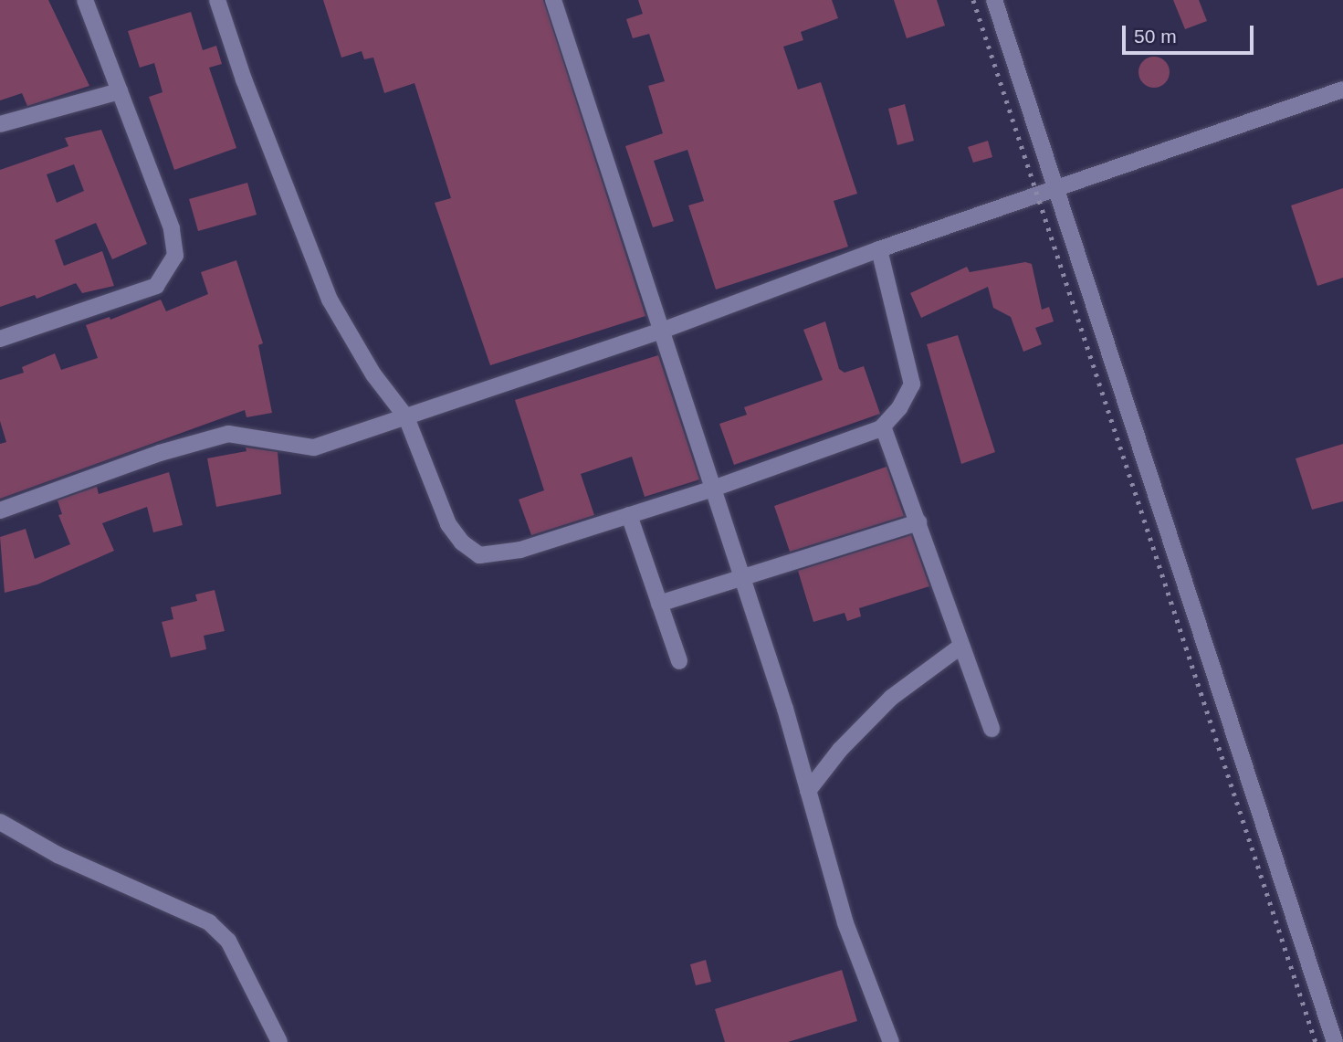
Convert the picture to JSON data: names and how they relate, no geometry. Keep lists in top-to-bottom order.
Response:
{
  "scale_bar": "50 m"
}
